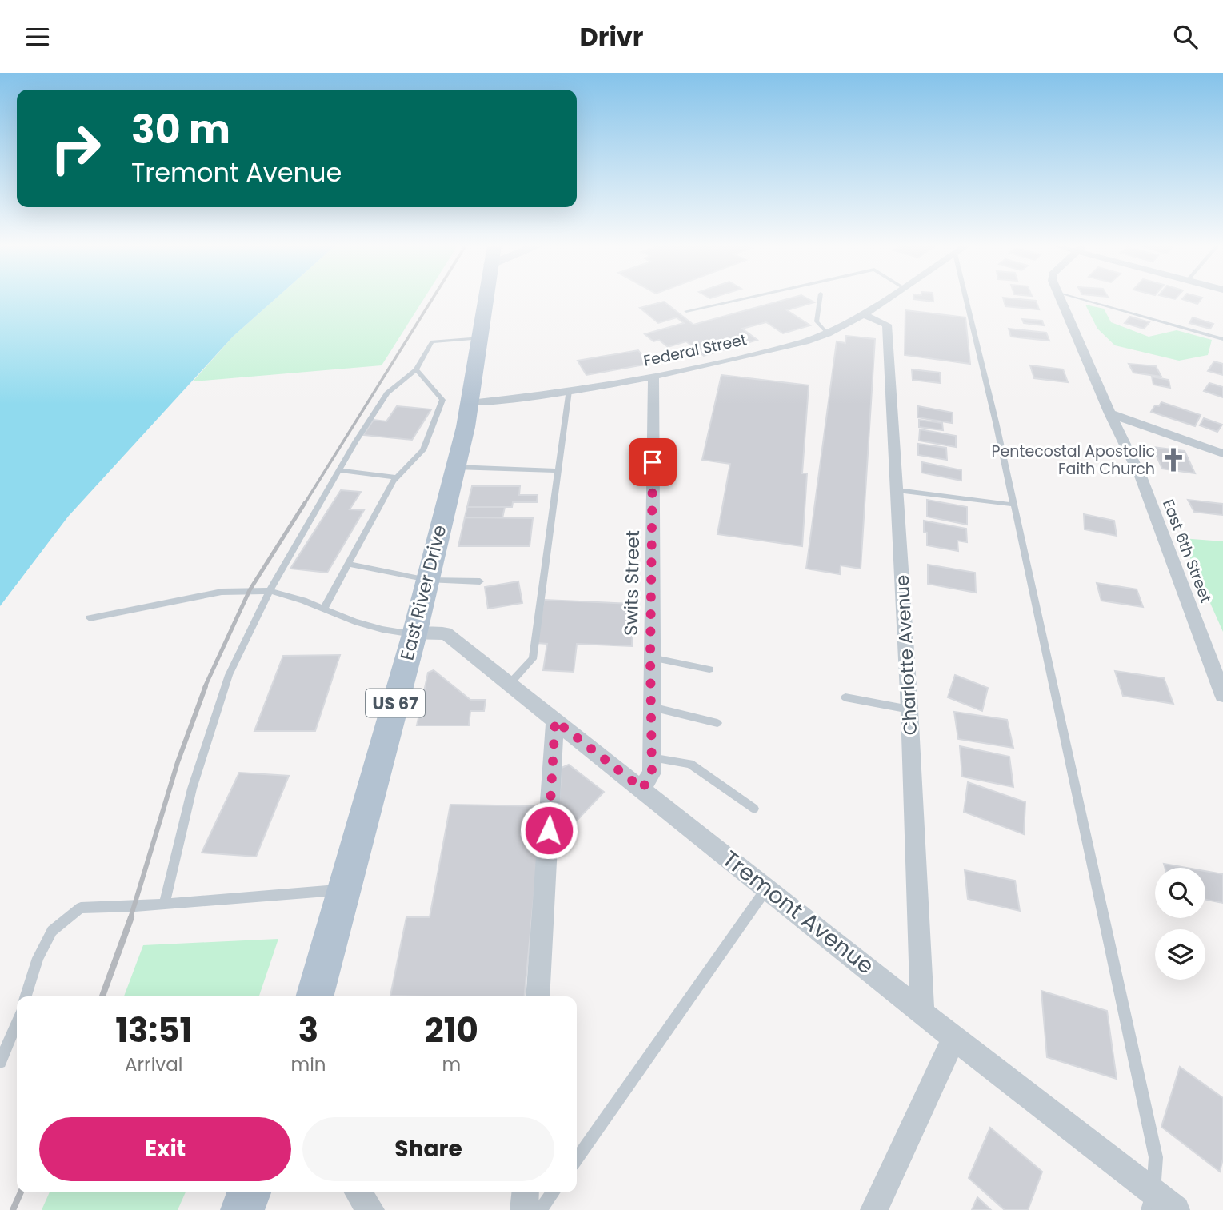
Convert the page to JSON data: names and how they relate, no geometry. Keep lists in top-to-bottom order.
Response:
{
  "streets": {
    "main road": ["East River Drive", "US 67"],
    "street": [
      "Federal Street",
      "East 6th Street",
      "Swits Street",
      "Charlotte Avenue",
      "Tremont Avenue"
    ]
  },
  "crossings": [
    ["Federal Street", "Swits Street"],
    ["Federal Street", "East River Drive"],
    ["Federal Street", "Charlotte Avenue"],
    ["Swits Street", "Tremont Avenue"],
    ["East River Drive", "Tremont Avenue"],
    ["Charlotte Avenue", "Tremont Avenue"]
  ],
  "places": {
    "church": ["Pentecostal Apostolic Faith Church"]
  },
  "page": {
    "header": "Drivr",
    "turn": ["30 m", "Tremont Avenue"],
    "eta": [
      "13:51",
      "Arrival",
      "3",
      "min",
      "210",
      "m"
    ],
    "buttons": ["Exit", "Share"]
  }
}
